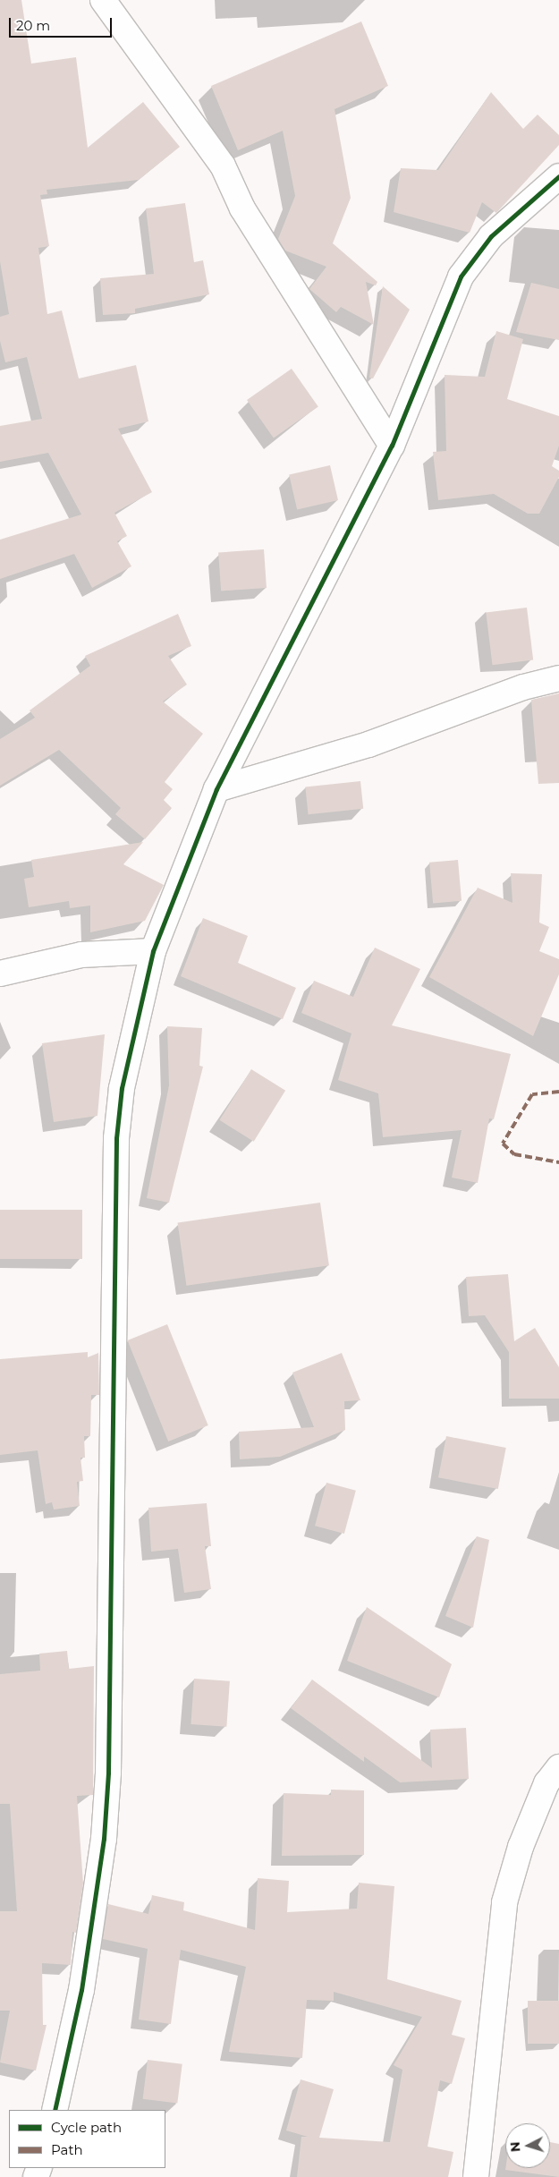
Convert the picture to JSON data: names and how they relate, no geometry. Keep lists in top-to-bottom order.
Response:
{
  "legend": ["Cycle path", "Path"],
  "scale_bar": "20 m",
  "north": "left"
}
